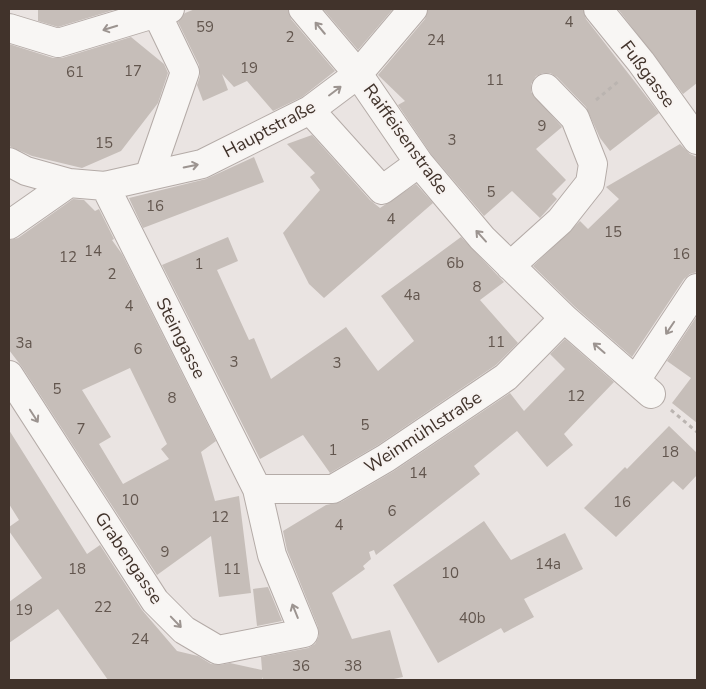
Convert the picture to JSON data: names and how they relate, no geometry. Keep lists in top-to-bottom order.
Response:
{
  "streets": {
    "street": [
      "Fußgasse",
      "Hauptstraße",
      "Raiffeisenstraße",
      "Steingasse",
      "Weinmühlstraße",
      "Grabengasse"
    ]
  },
  "crossings": [
    ["Hauptstraße", "Raiffeisenstraße"],
    ["Hauptstraße", "Steingasse"],
    ["Raiffeisenstraße", "Weinmühlstraße"],
    ["Steingasse", "Weinmühlstraße"],
    ["Steingasse", "Grabengasse"],
    ["Weinmühlstraße", "Grabengasse"]
  ],
  "one_way": ["Hauptstraße", "Raiffeisenstraße"],
  "house_numbers": [
    "4",
    "59",
    "2",
    "24",
    "19",
    "17",
    "61",
    "11",
    "9",
    "3",
    "15",
    "5",
    "16",
    "4",
    "15",
    "14",
    "16",
    "12",
    "6b",
    "1",
    "2",
    "8",
    "4a",
    "4",
    "11",
    "3a",
    "6",
    "3",
    "3",
    "5",
    "12",
    "8",
    "5",
    "7",
    "1",
    "18",
    "14",
    "10",
    "16",
    "6",
    "12",
    "4",
    "9",
    "14a",
    "18",
    "11",
    "10",
    "22",
    "19",
    "40b",
    "24",
    "36",
    "38"
  ]
}
